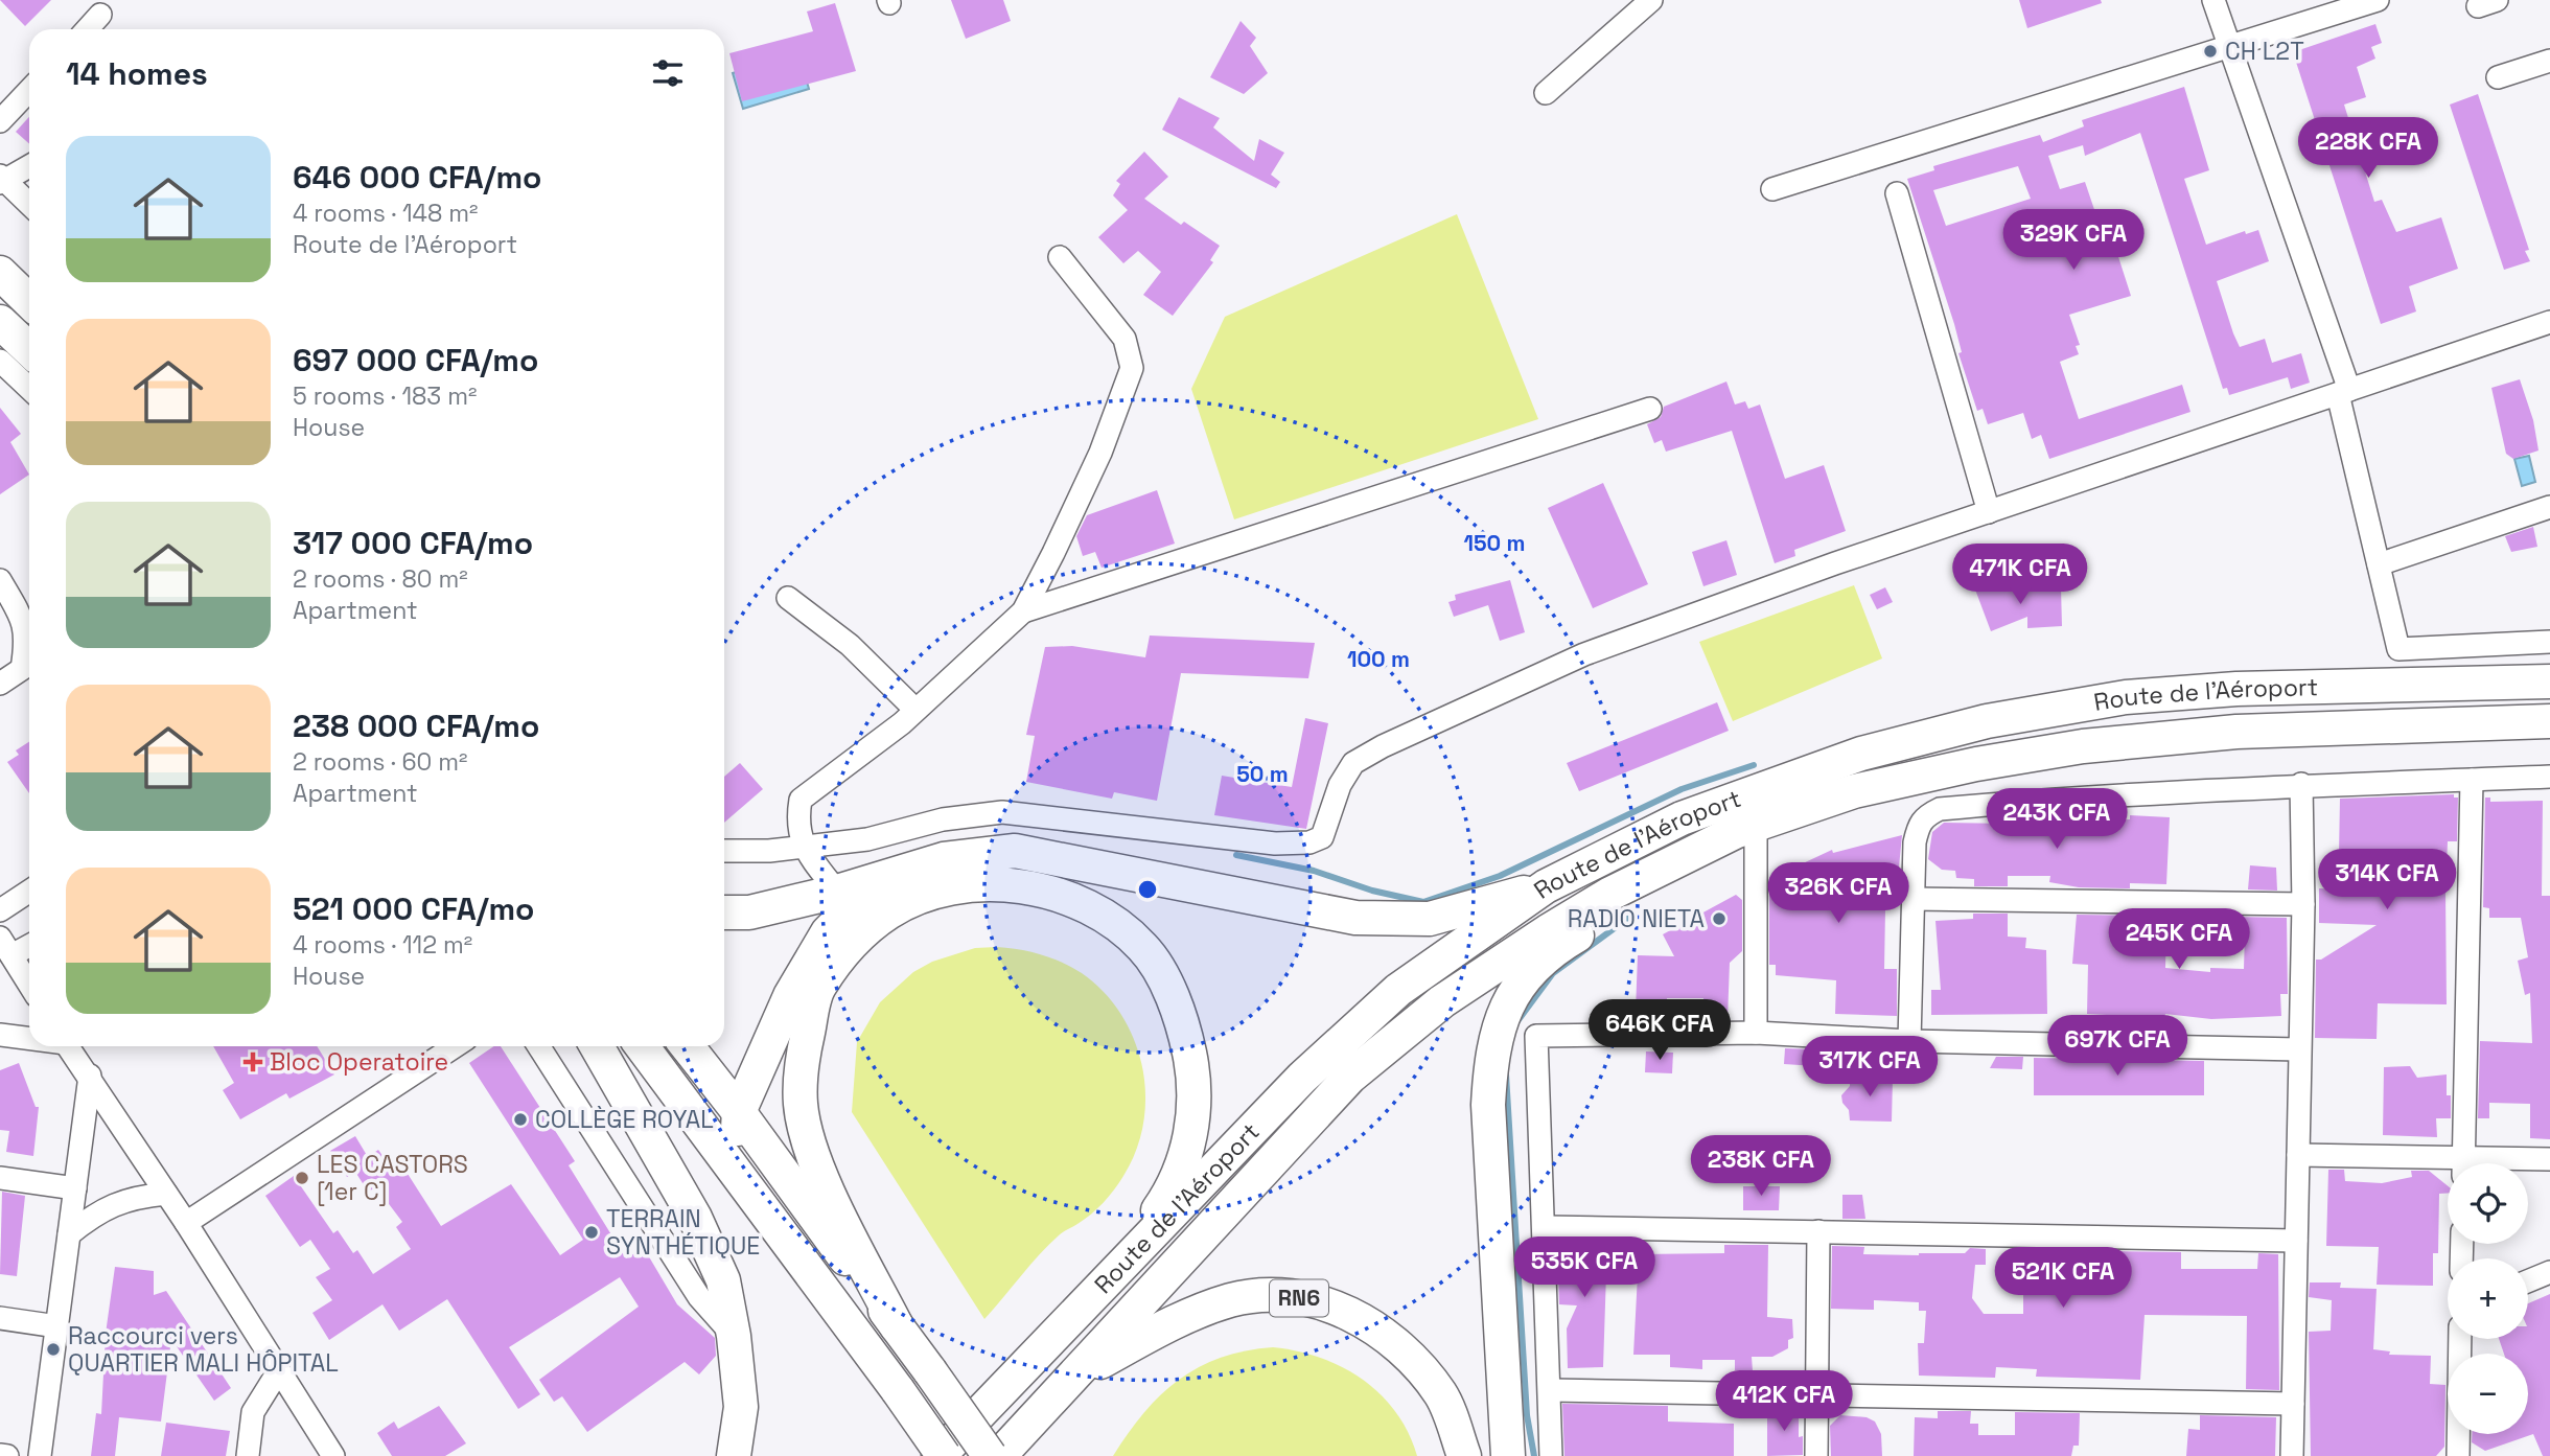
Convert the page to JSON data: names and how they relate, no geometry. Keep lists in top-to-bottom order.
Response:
{
  "streets": {
    "highway": ["Route de l'Aéroport", "RN6"]
  },
  "crossings": [
    ["Route de l'Aéroport", "RN6"]
  ],
  "places": {
    "other": [
      "CH L2T",
      "RADIO NIETA",
      "COLLÈGE ROYAL",
      "LES CASTORS [1er C]",
      "TERRAIN SYNTHÉTIQUE",
      "Raccourci vers QUARTIER MALI HÔPITAL"
    ],
    "health": ["Bloc Operatoire"]
  },
  "page": {
    "heading": "14 homes",
    "price": [
      "228K CFA",
      "329K CFA",
      "471K CFA",
      "243K CFA",
      "314K CFA",
      "326K CFA",
      "245K CFA",
      "646K CFA",
      "697K CFA",
      "317K CFA",
      "238K CFA",
      "535K CFA",
      "521K CFA",
      "412K CFA"
    ],
    "list": [
      {
        "name": "646 000 CFA/mo",
        "note": "4 rooms · 148 m² · Route de l'Aéroport"
      },
      {
        "name": "697 000 CFA/mo",
        "note": "5 rooms · 183 m² · House"
      },
      {
        "name": "317 000 CFA/mo",
        "note": "2 rooms · 80 m² · Apartment"
      },
      {
        "name": "238 000 CFA/mo",
        "note": "2 rooms · 60 m² · Apartment"
      },
      {
        "name": "521 000 CFA/mo",
        "note": "4 rooms · 112 m² · House"
      }
    ],
    "map_buttons": ["+", "−"]
  },
  "rings": ["150 m", "100 m", "50 m"]
}
